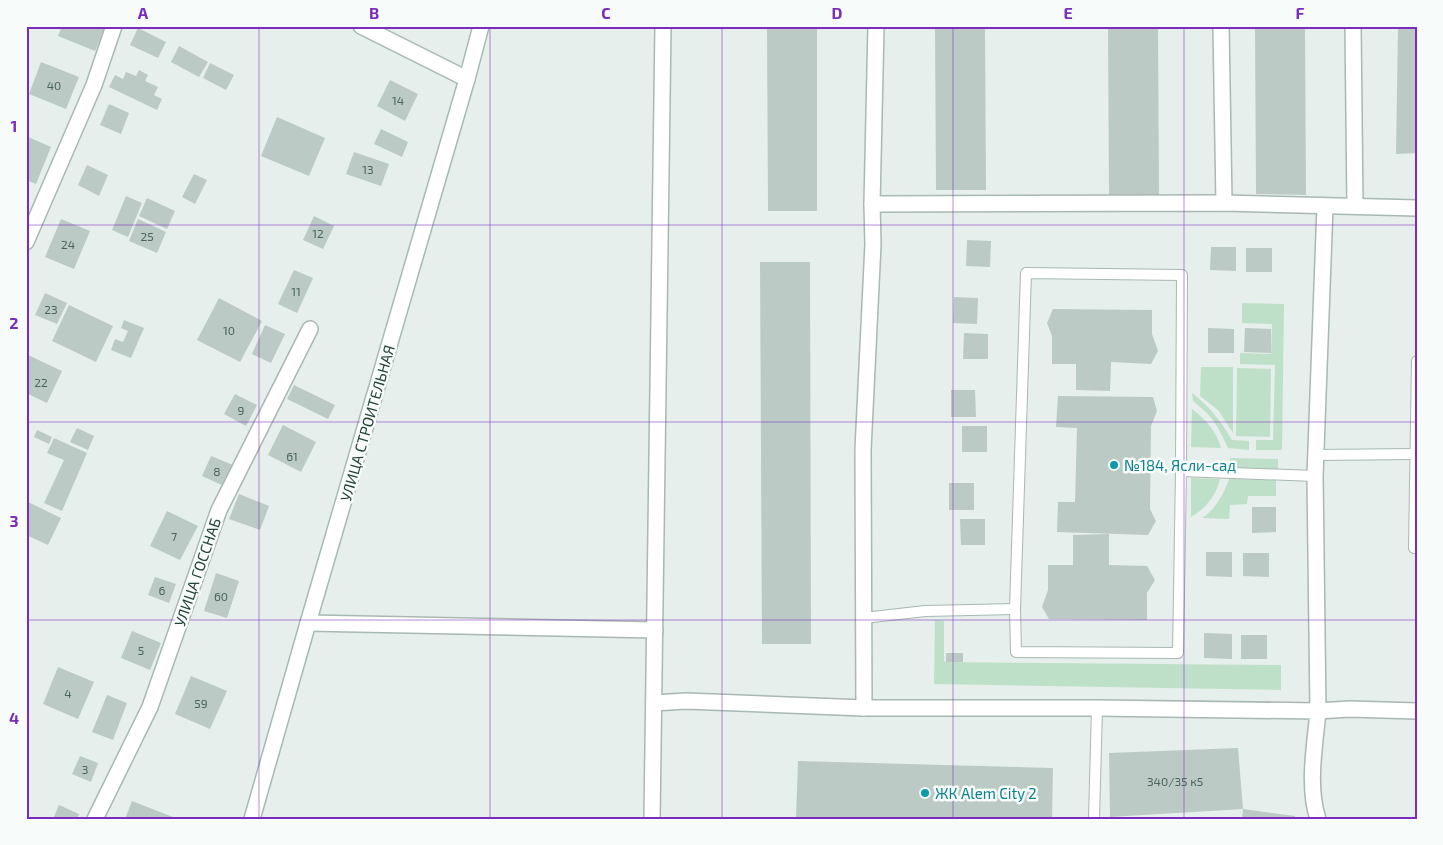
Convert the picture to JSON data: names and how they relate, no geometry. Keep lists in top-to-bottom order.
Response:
{
  "streets": {
    "street": ["УЛИЦА СТРОИТЕЛЬНАЯ", "УЛИЦА ГОССНАБ"]
  },
  "places": ["№184, Ясли-сад", "ЖК Alem City 2"],
  "house_numbers": [
    "40",
    "14",
    "13",
    "12",
    "25",
    "24",
    "11",
    "23",
    "10",
    "22",
    "9",
    "61",
    "8",
    "7",
    "6",
    "60",
    "5",
    "4",
    "59",
    "3",
    "340/35 к5"
  ],
  "grid": {
    "columns": [
      "A",
      "B",
      "C",
      "D",
      "E",
      "F"
    ],
    "rows": [
      "1",
      "2",
      "3",
      "4"
    ]
  }
}
